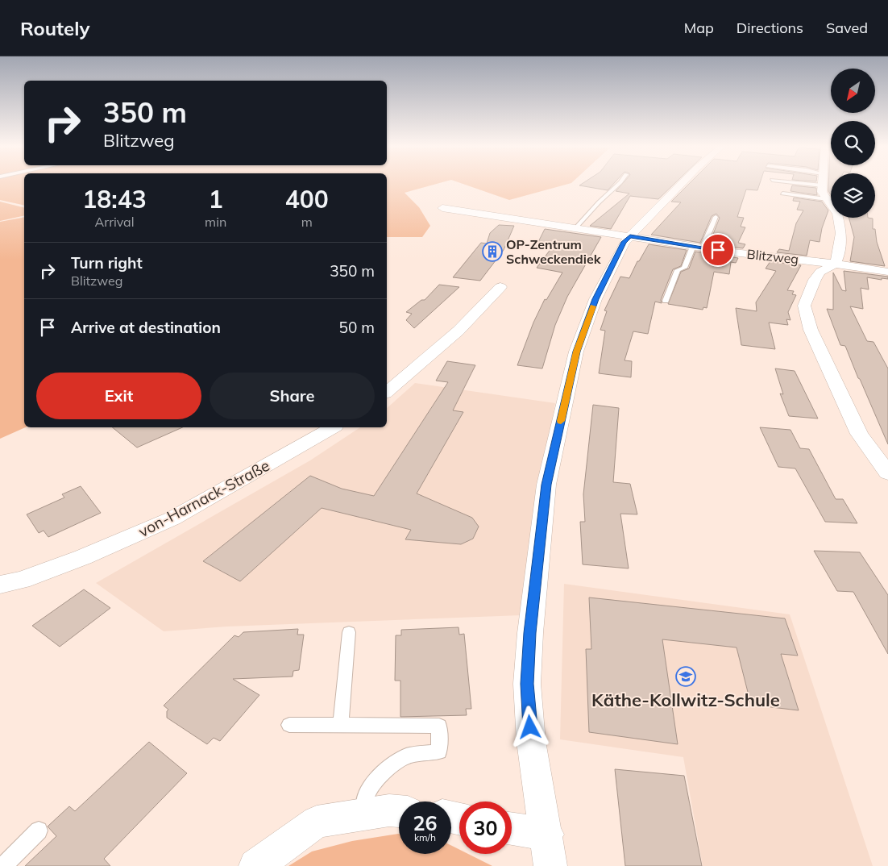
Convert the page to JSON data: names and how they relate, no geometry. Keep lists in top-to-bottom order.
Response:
{
  "streets": {
    "street": ["Blitzweg", "von-Harnack-Straße"]
  },
  "places": {
    "building": ["OP-Zentrum Schweckendiek"],
    "school or university": ["Käthe-Kollwitz-Schule"]
  },
  "north": "bottom left",
  "page": {
    "header": "Routely",
    "nav": ["Map", "Directions", "Saved"],
    "turn": ["350 m", "Blitzweg"],
    "eta": [
      "18:43",
      "Arrival",
      "1",
      "min",
      "400",
      "m"
    ],
    "list": [
      {
        "name": "Turn right",
        "note": "Blitzweg",
        "value": "350 m"
      },
      {
        "name": "Arrive at destination",
        "value": "50 m"
      }
    ],
    "buttons": ["Exit", "Share"],
    "speed": "26 km/h",
    "limit": "30"
  }
}
